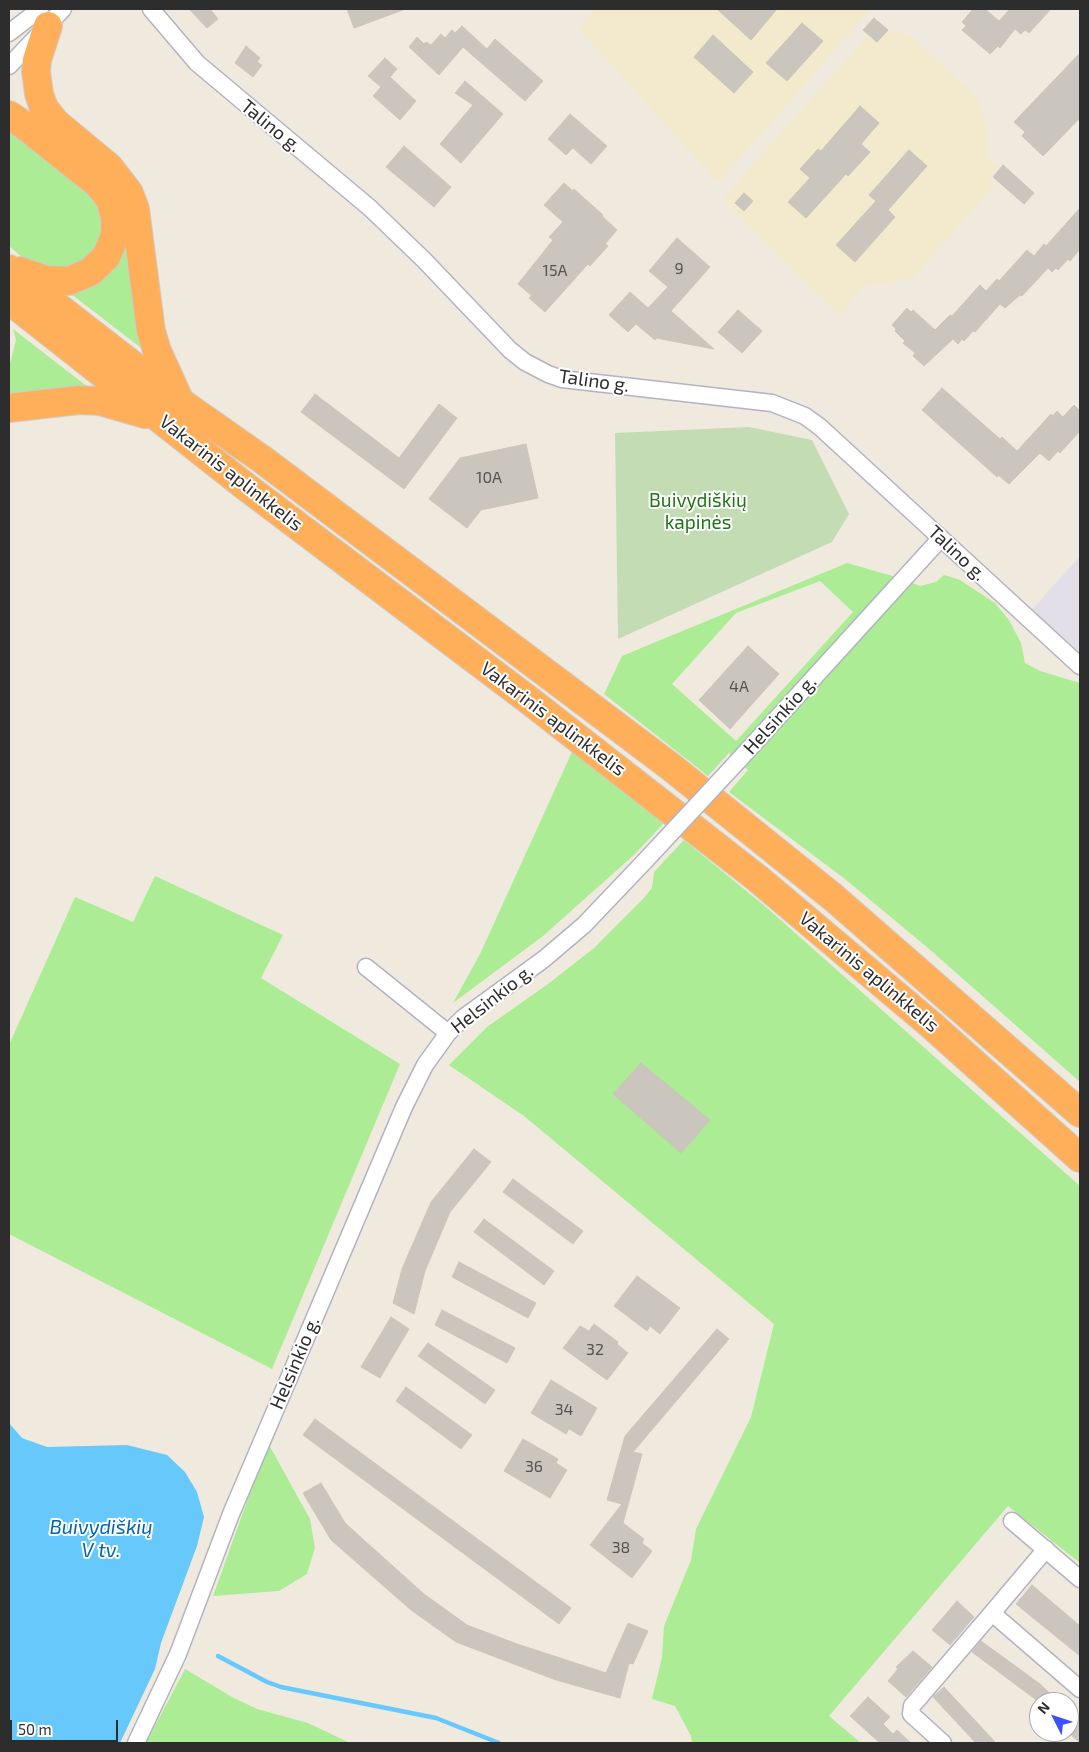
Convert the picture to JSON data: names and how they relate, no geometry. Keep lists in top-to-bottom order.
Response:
{
  "streets": {
    "highway": ["Vakarinis aplinkkelis"],
    "street": ["Talino g.", "Helsinkio g."]
  },
  "crossings": [
    ["Talino g.", "Helsinkio g."]
  ],
  "water": ["Buivydiškių V tv."],
  "parks": ["Buivydiškių kapinės"],
  "house_numbers": [
    "9",
    "15A",
    "10A",
    "4A",
    "32",
    "34",
    "36",
    "38"
  ],
  "scale_bar": "50 m",
  "north": "top left"
}
